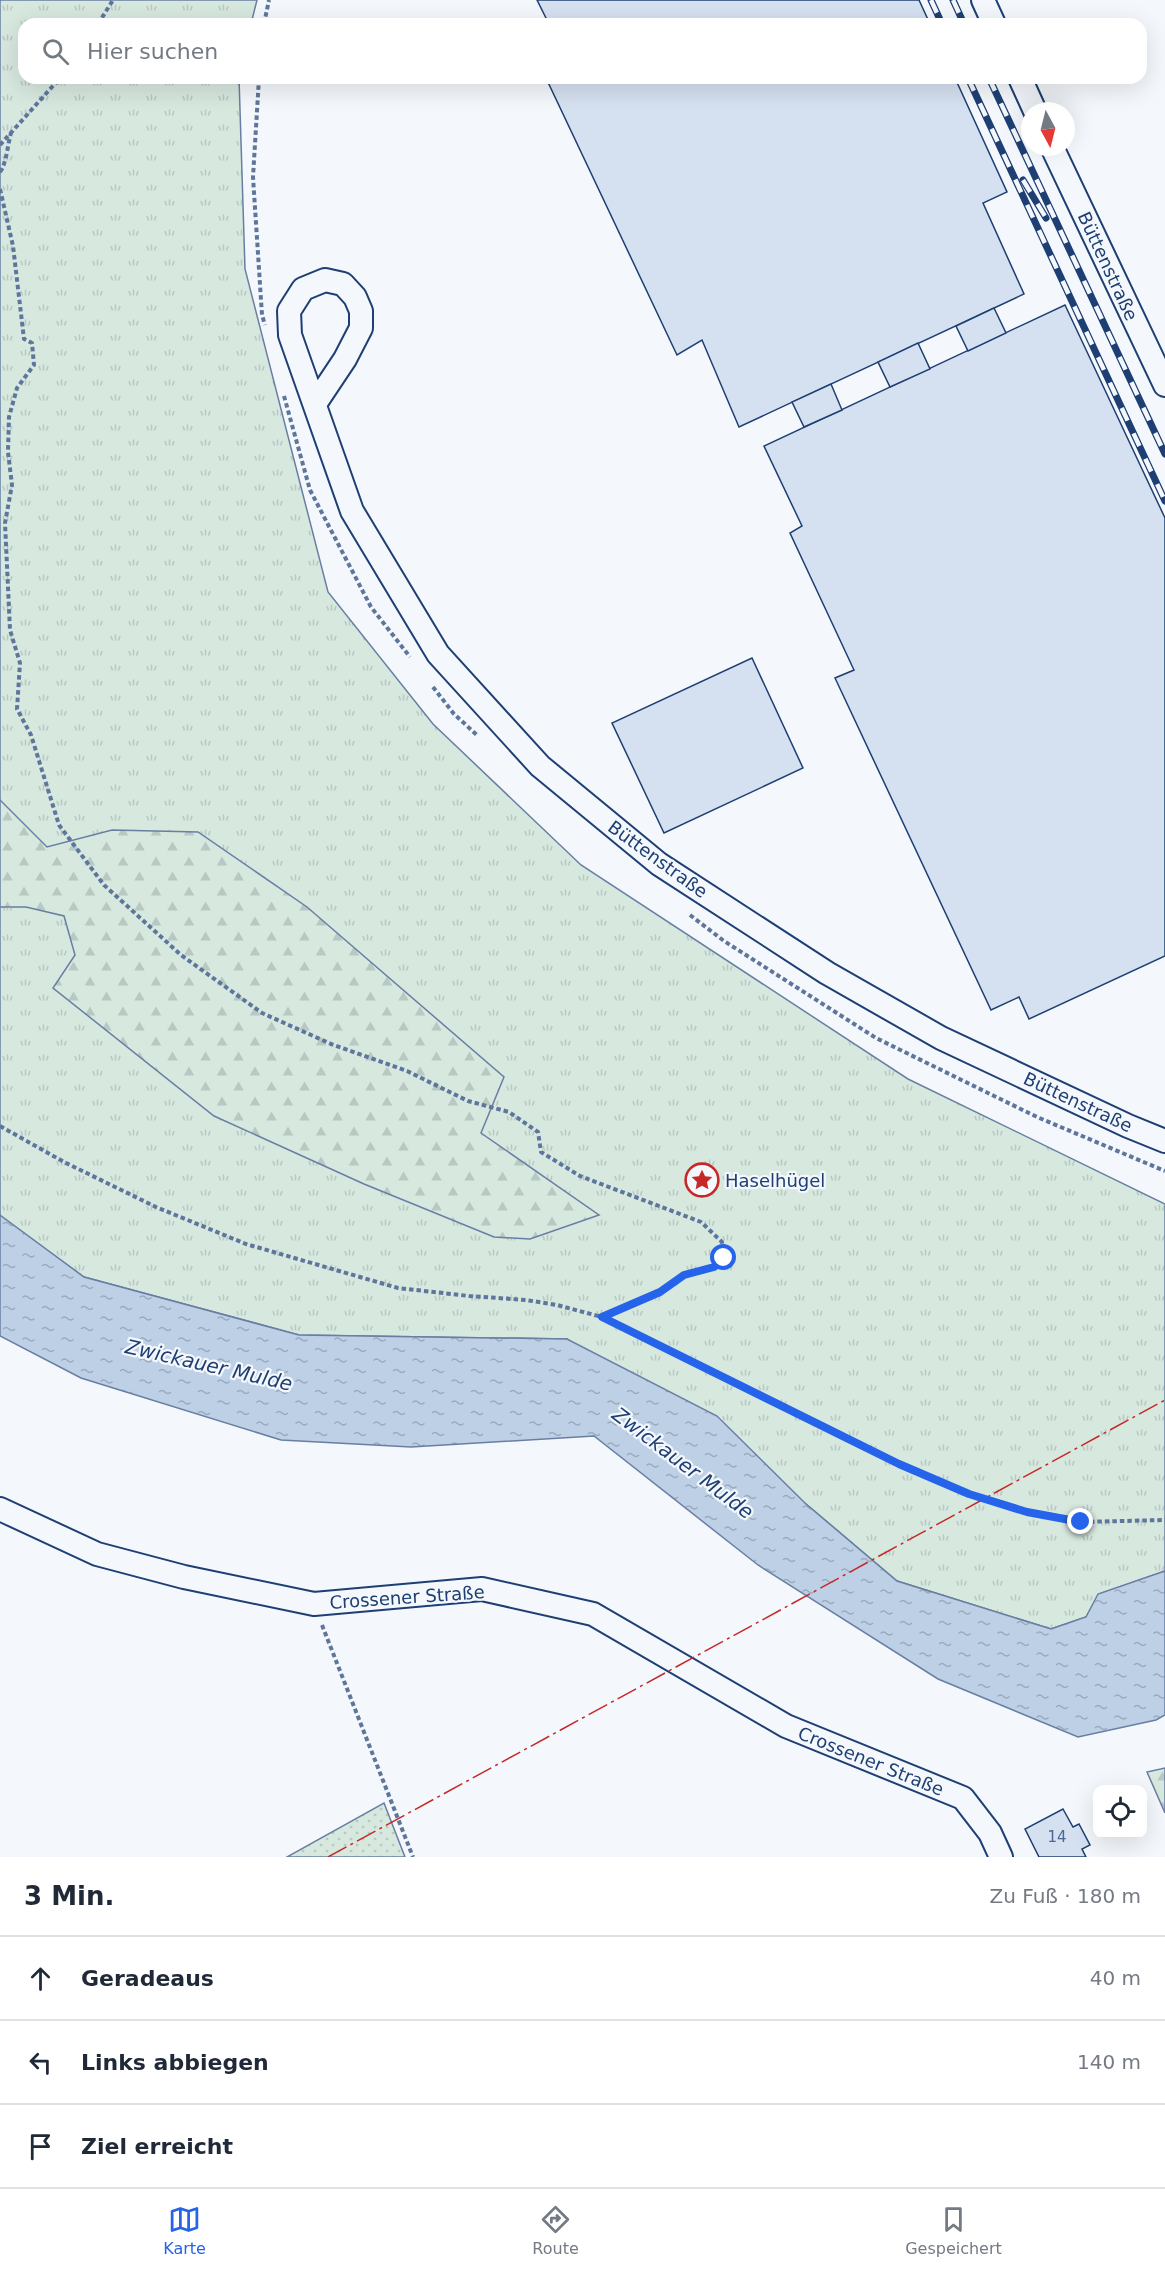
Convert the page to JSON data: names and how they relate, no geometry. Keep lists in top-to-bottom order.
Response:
{
  "streets": {
    "street": ["Büttenstraße", "Crossener Straße"]
  },
  "water": ["Zwickauer Mulde"],
  "places": {
    "place": ["Haselhügel"]
  },
  "house_numbers": ["14"],
  "north": "bottom",
  "page": {
    "search": "Hier suchen",
    "heading": ["3 Min.", "Zu Fuß · 180 m"],
    "list": [
      ["Geradeaus", "40 m"],
      ["Links abbiegen", "140 m"],
      "Ziel erreicht"
    ],
    "nav": ["Karte", "Route", "Gespeichert"]
  }
}
